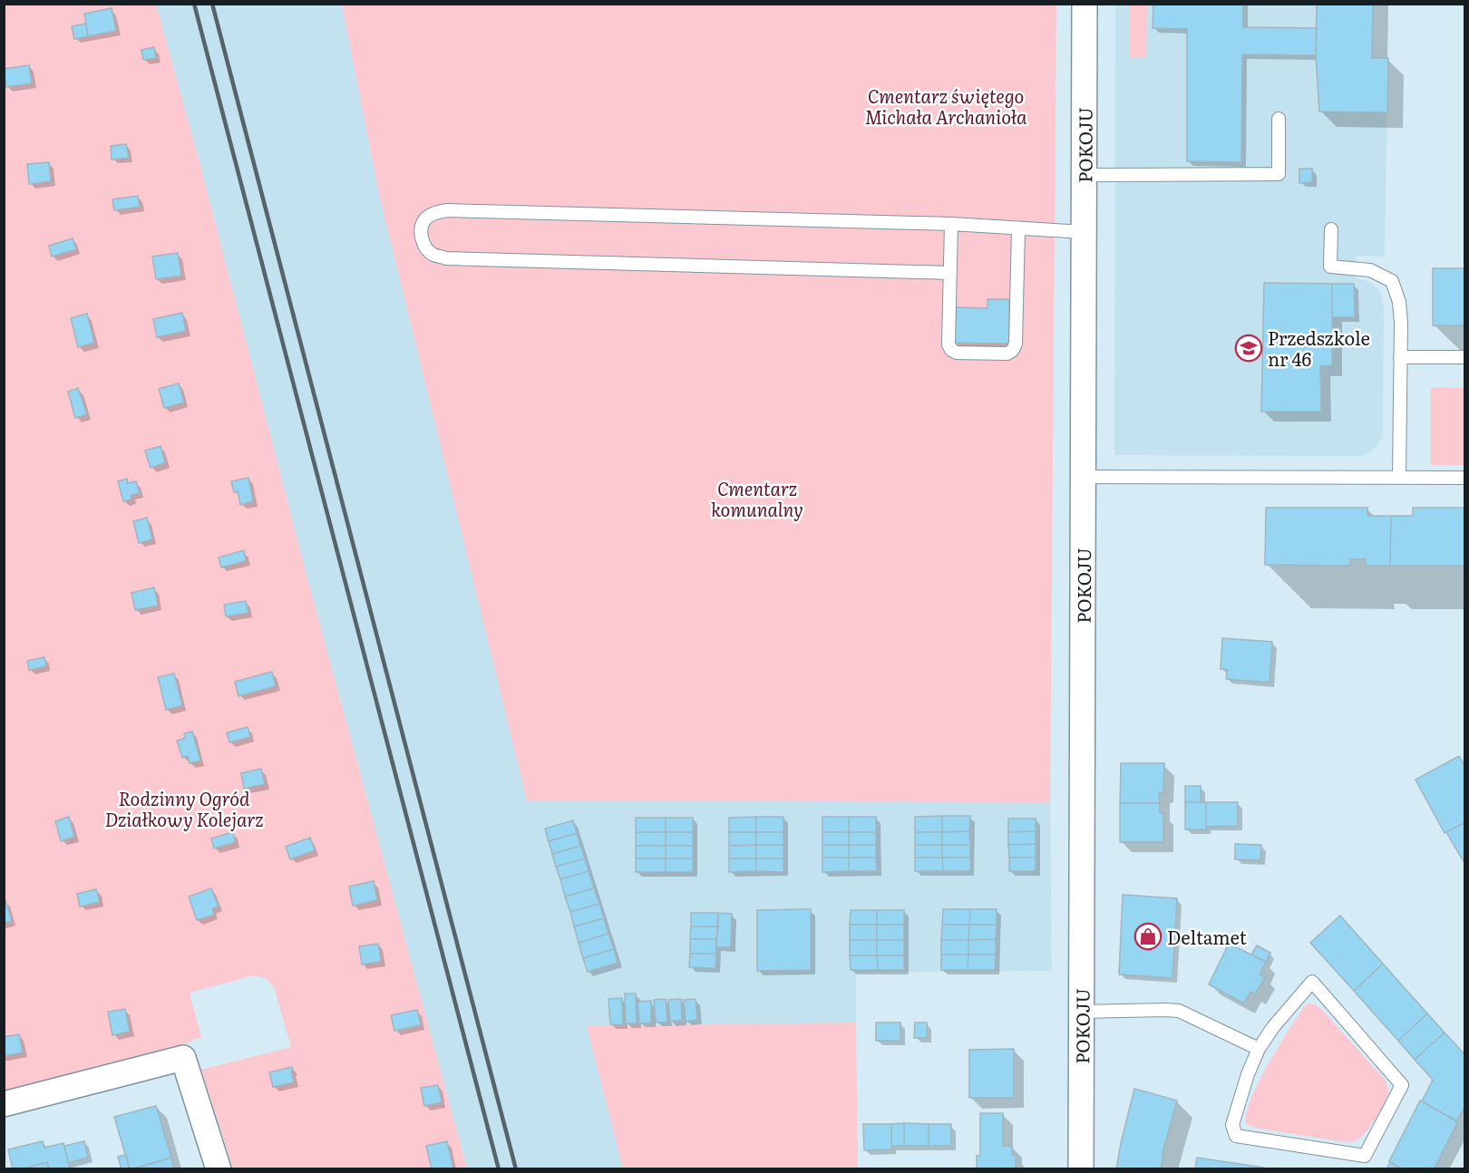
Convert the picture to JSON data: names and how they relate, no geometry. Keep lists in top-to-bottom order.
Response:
{
  "streets": {
    "street": ["POKOJU"]
  },
  "parks": ["Cmentarz świętego Michała Archanioła", "Cmentarz komunalny", "Rodzinny Ogród Działkowy Kolejarz"],
  "places": {
    "school or university": ["Przedszkole nr 46"],
    "shop": ["Deltamet"]
  }
}
